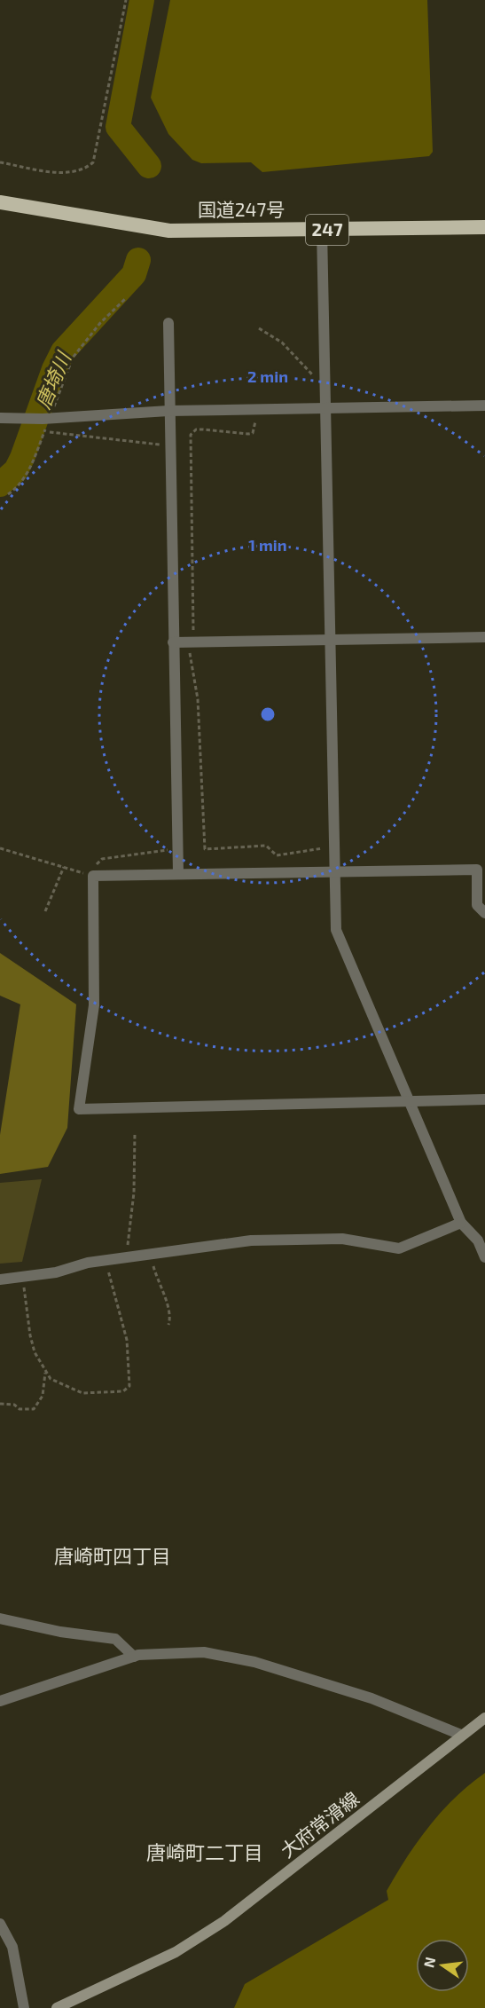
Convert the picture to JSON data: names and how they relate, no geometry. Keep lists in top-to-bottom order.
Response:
{
  "streets": {
    "highway": ["国道247号", "247"],
    "main road": ["大府常滑線"]
  },
  "districts": ["唐崎町四丁目", "唐崎町二丁目"],
  "water": ["唐埼川"],
  "north": "left",
  "rings": ["2 min", "1 min"]
}
